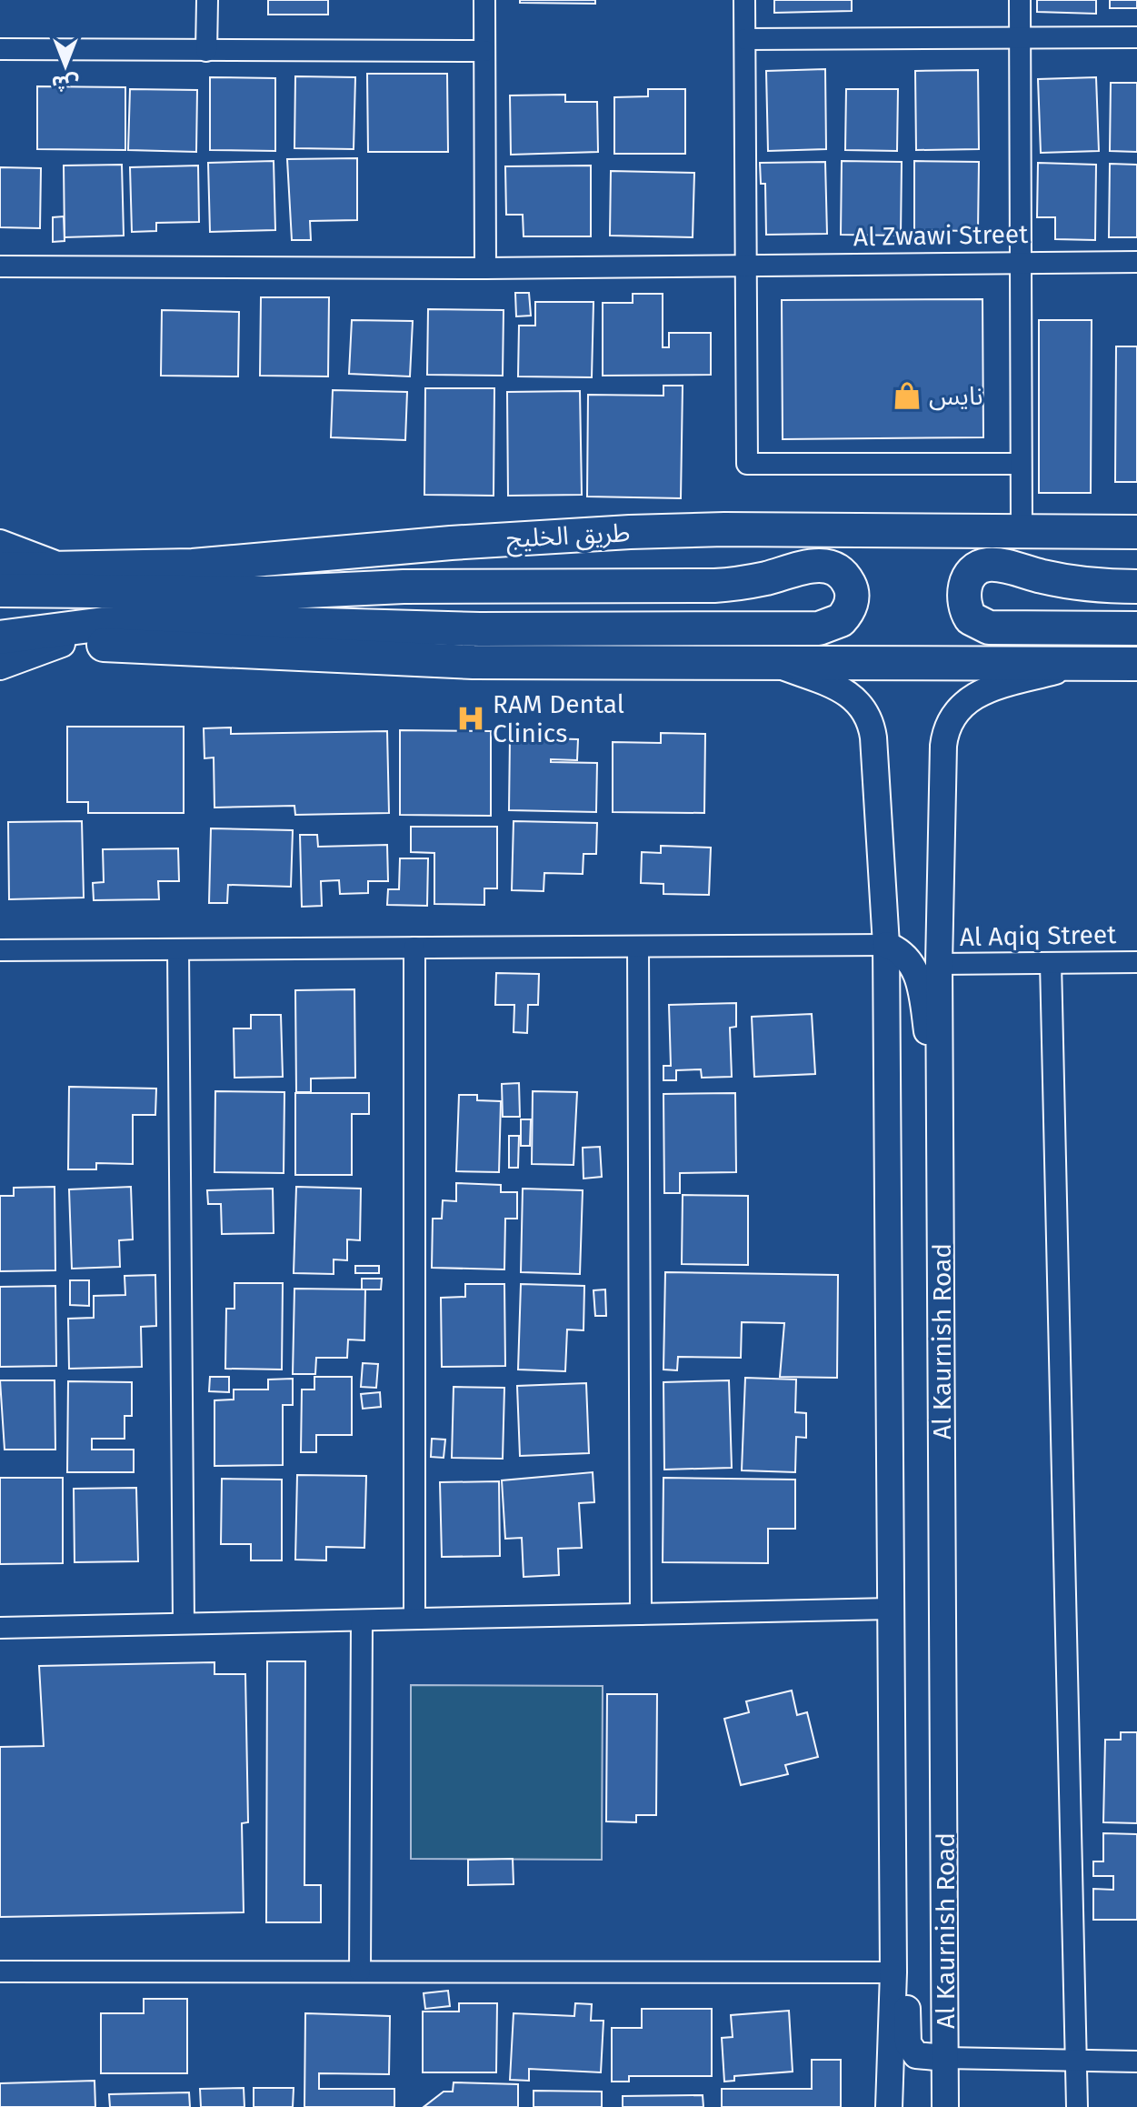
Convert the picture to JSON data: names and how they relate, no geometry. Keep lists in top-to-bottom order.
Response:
{
  "streets": {
    "main road": ["طريق الخليج"],
    "street": ["Al Zwawi Street", "Al Aqiq Street", "Al Kaurnish Road"]
  },
  "crossings": [
    ["Al Aqiq Street", "Al Kaurnish Road"]
  ],
  "places": {
    "shop": ["نايس"],
    "hospital": ["RAM Dental Clinics"]
  },
  "north": "bottom"
}
